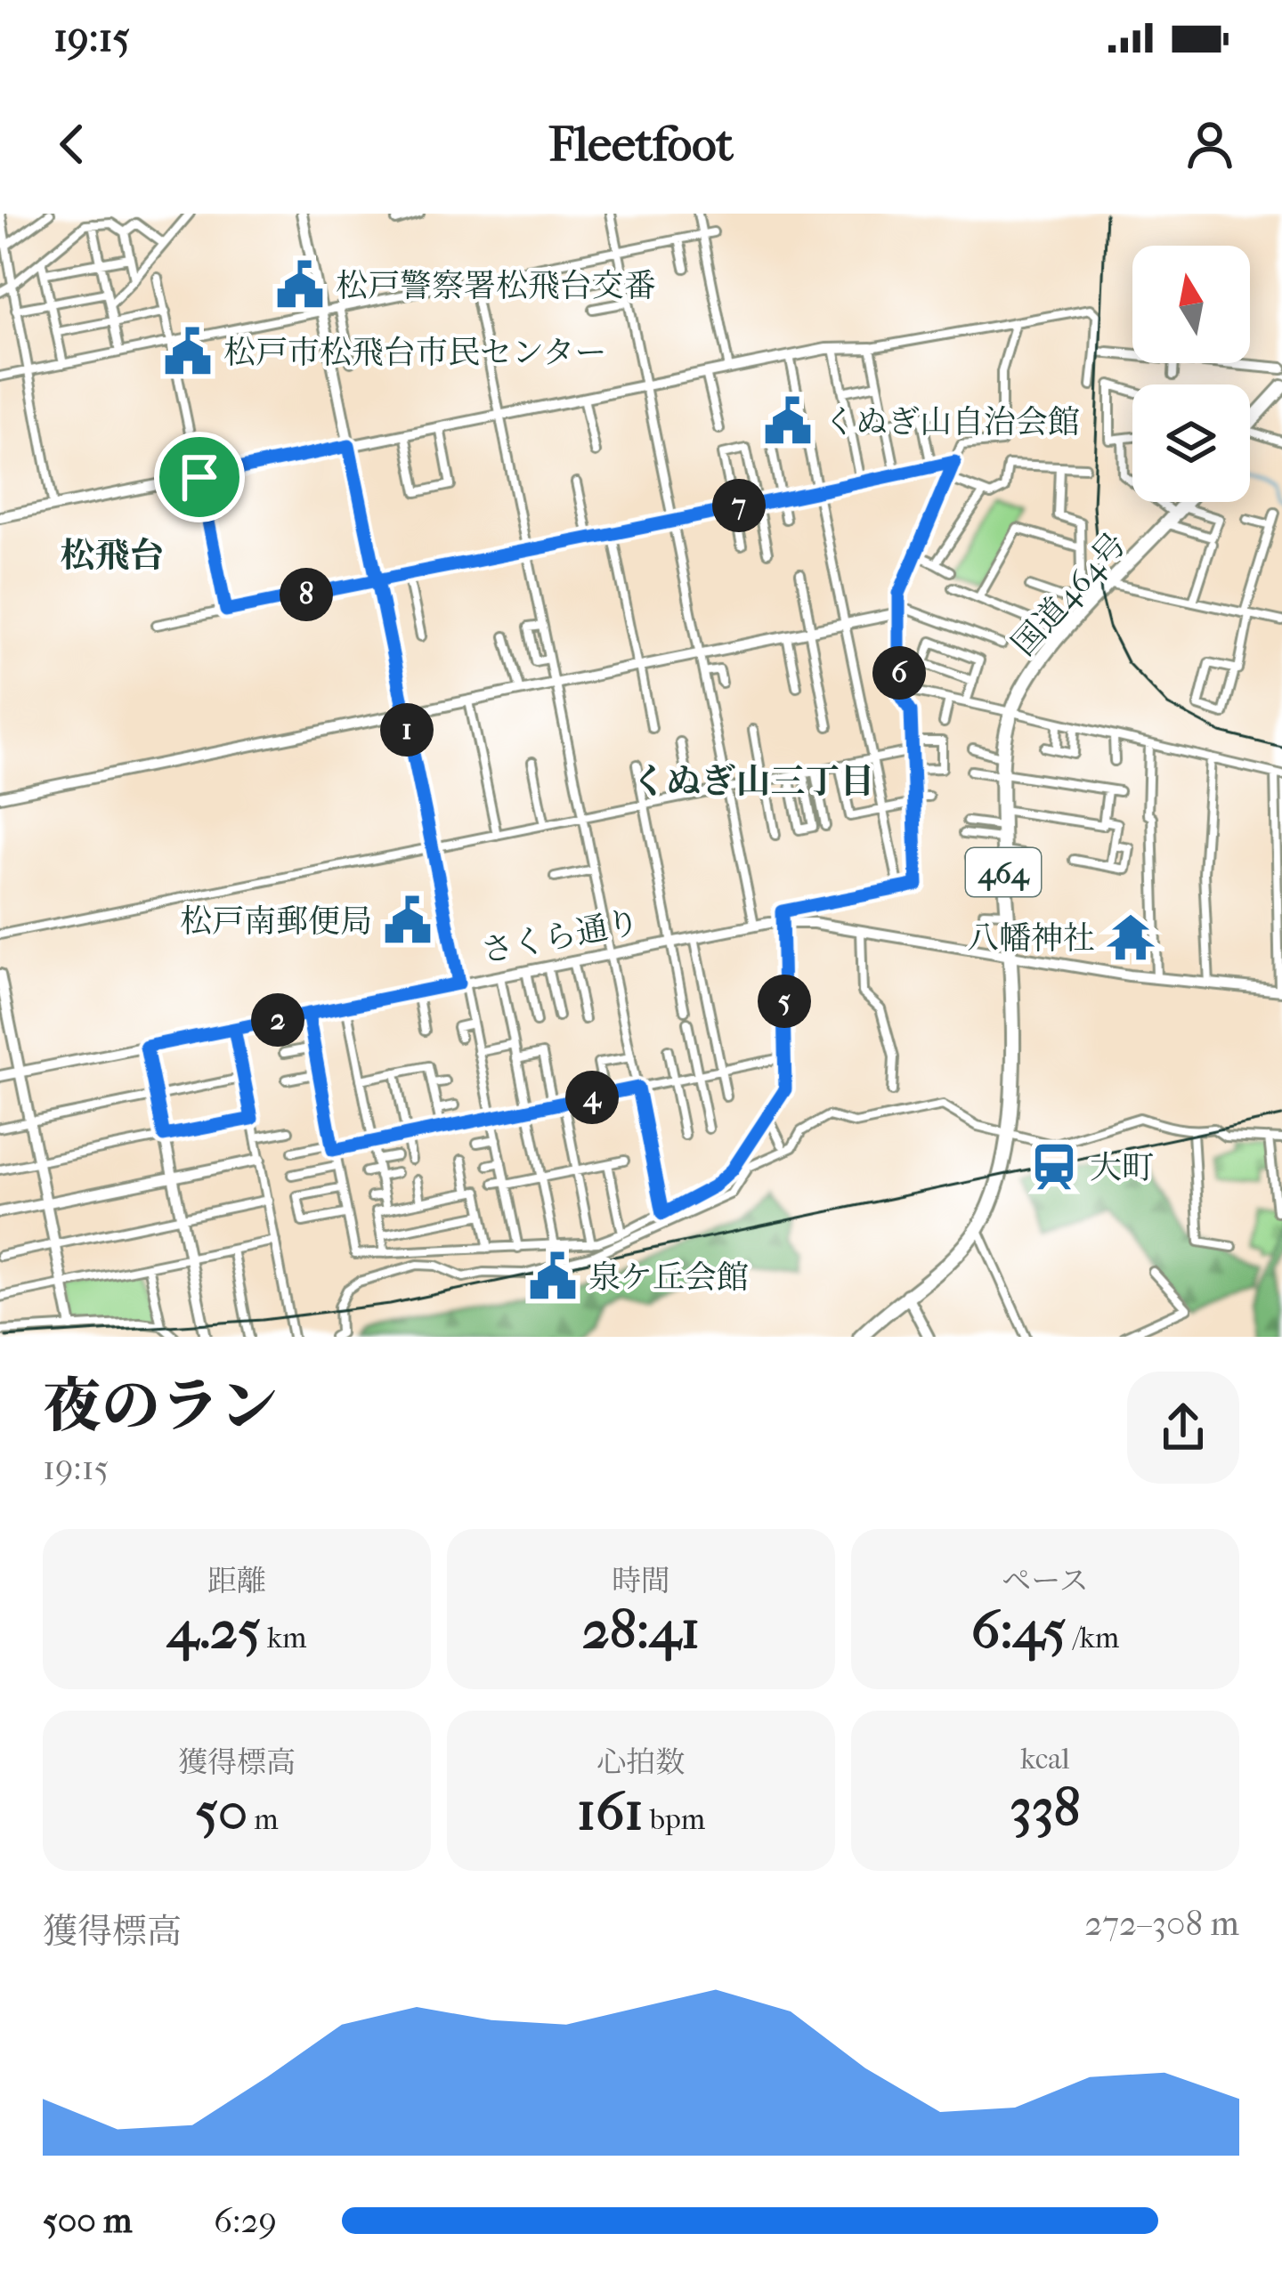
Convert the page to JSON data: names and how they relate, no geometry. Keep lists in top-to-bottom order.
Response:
{
  "streets": {
    "highway": ["国道464号", "464"],
    "street": ["さくら通り"]
  },
  "crossings": [
    ["国道464号", "さくら通り"]
  ],
  "districts": ["松飛台", "くぬぎ山三丁目"],
  "places": {
    "public building": [
      "松戸警察署松飛台交番",
      "松戸市松飛台市民センター",
      "くぬぎ山自治会館",
      "松戸南郵便局",
      "泉ケ丘会館"
    ],
    "temple": ["八幡神社"],
    "station": ["大町"]
  },
  "north": "top",
  "page": {
    "status": "19:15",
    "header": "Fleetfoot",
    "pins": [
      "7",
      "8",
      "6",
      "1",
      "5",
      "2",
      "4"
    ],
    "heading": ["夜のラン", "19:15"],
    "stats": [
      ["距離", "4.25 km"],
      ["時間", "28:41"],
      ["ペース", "6:45 /km"],
      ["獲得標高", "50 m"],
      ["心拍数", "161 bpm"],
      ["kcal", "338"]
    ],
    "chart": ["獲得標高", "272–308 m"],
    "list": [
      {
        "name": "500 m",
        "note": "6:29"
      }
    ]
  }
}
